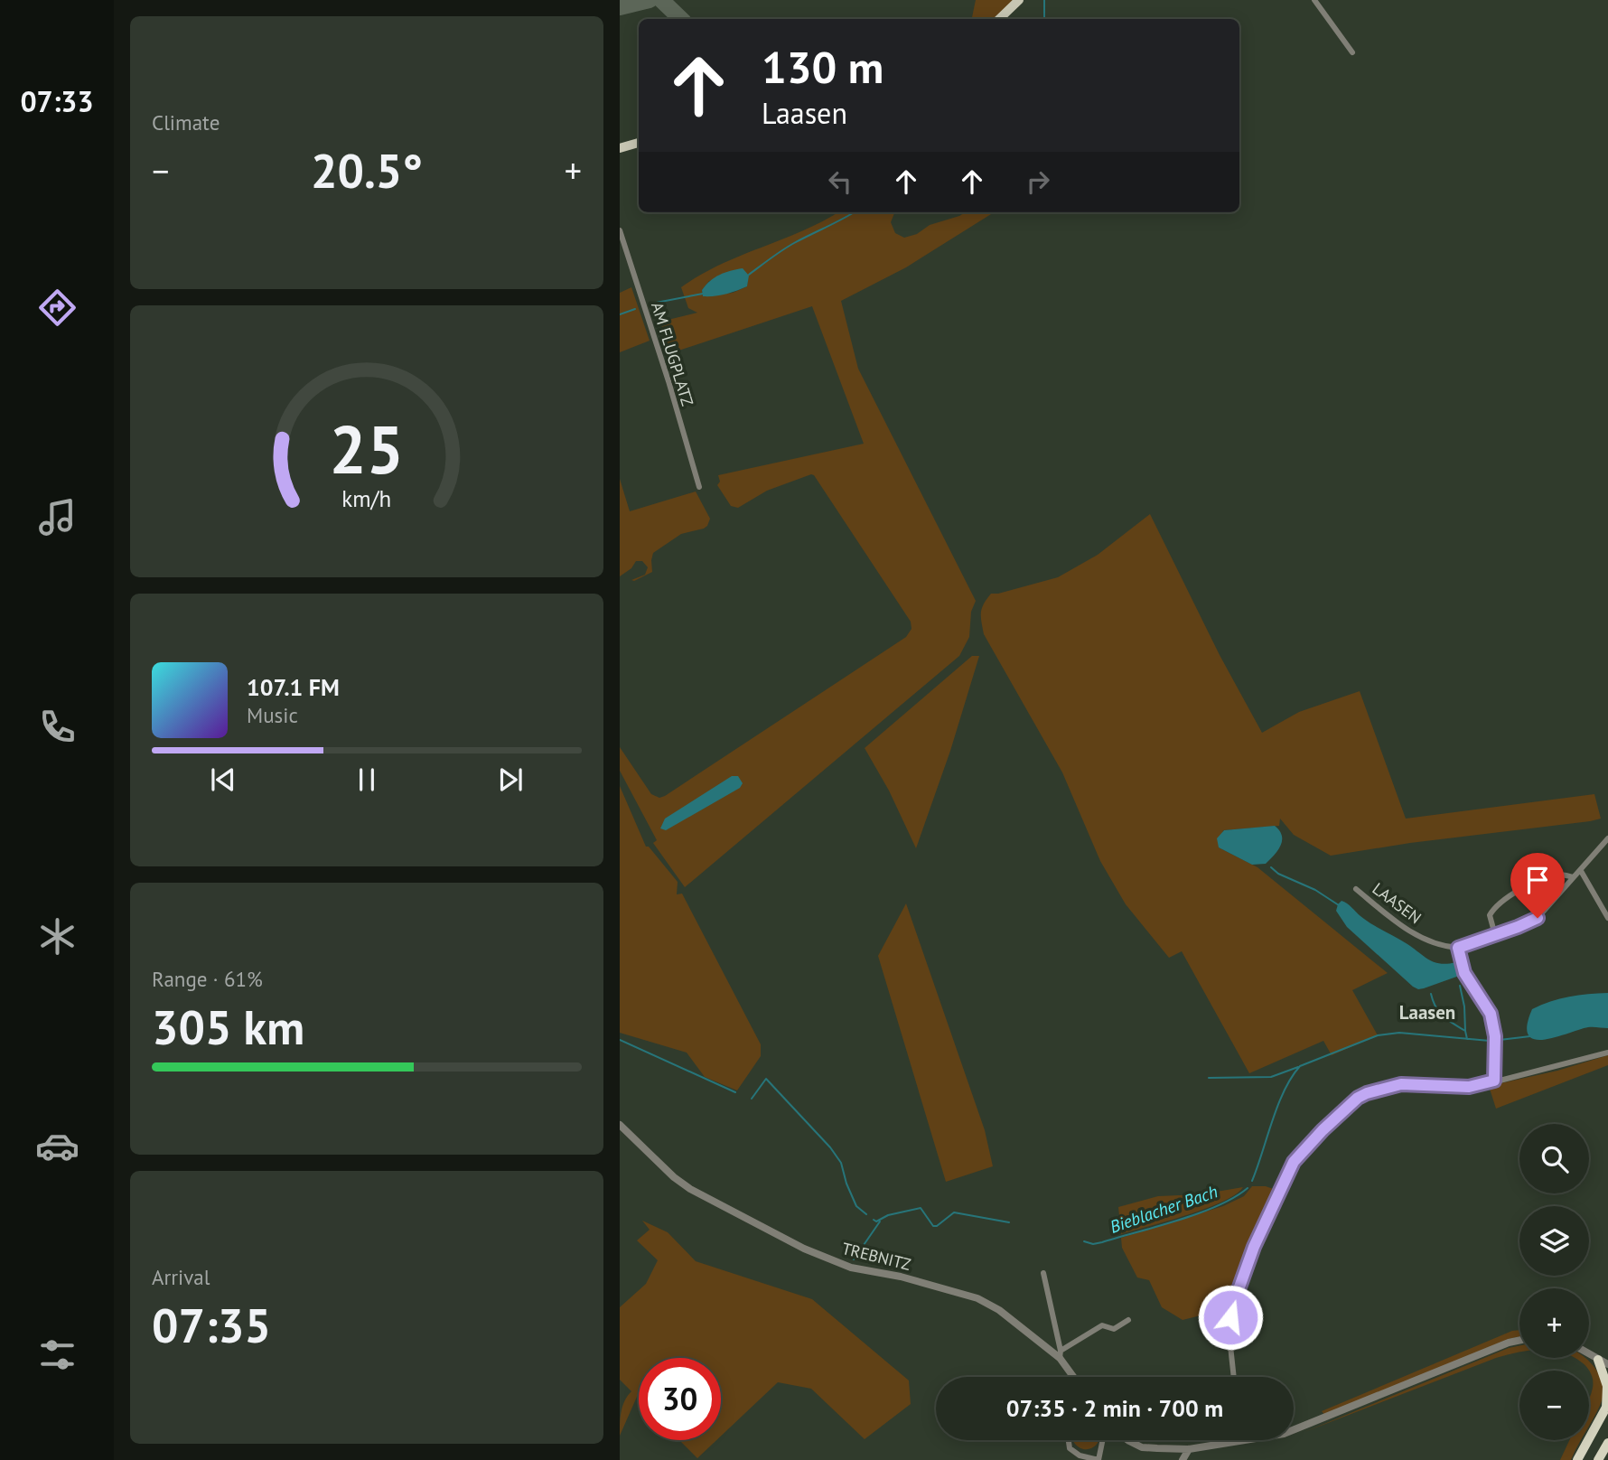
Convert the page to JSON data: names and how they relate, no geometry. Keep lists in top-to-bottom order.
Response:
{
  "streets": {
    "street": ["AM FLUGPLATZ", "LAASEN", "TREBNITZ"]
  },
  "districts": ["Laasen"],
  "water": ["Bieblacher Bach"],
  "page": {
    "tabs": "07:33",
    "tile": [
      "Climate",
      ["Range · 61%", "305 km"],
      ["Arrival", "07:35"]
    ],
    "turn": ["130 m", "Laasen"],
    "heat": ["−", "20.5°", "+"],
    "song": ["107.1 FM", "Music"],
    "map_buttons": ["+", "−"],
    "limit": "30",
    "trip": "07:35 · 2 min · 700 m",
    "gauge": ["25", "km/h"]
  }
}
